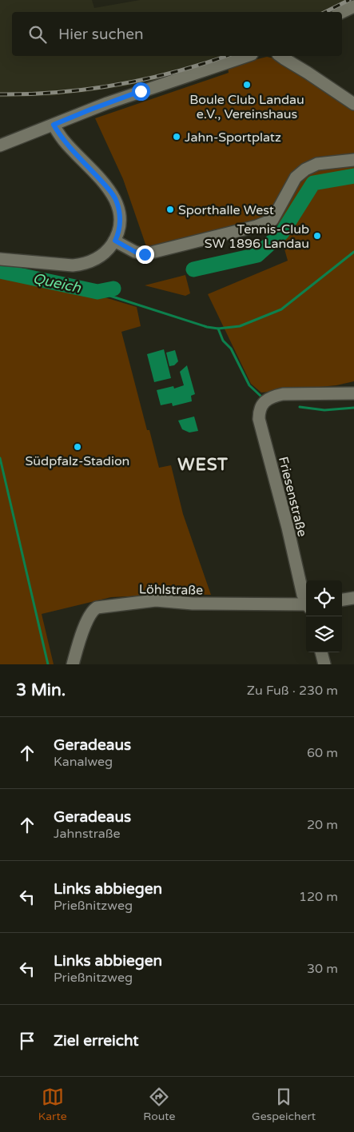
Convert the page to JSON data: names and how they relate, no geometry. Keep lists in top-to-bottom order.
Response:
{
  "streets": {
    "street": ["Friesenstraße", "Löhlstraße"]
  },
  "districts": ["WEST"],
  "water": ["Queich"],
  "places": [
    "Boule Club Landau e.V., Vereinshaus",
    "Jahn-Sportplatz",
    "Sporthalle West",
    "Tennis-Club SW 1896 Landau",
    "Südpfalz-Stadion"
  ],
  "page": {
    "search": "Hier suchen",
    "heading": ["3 Min.", "Zu Fuß · 230 m"],
    "list": [
      ["Geradeaus", "Kanalweg", "60 m"],
      ["Geradeaus", "Jahnstraße", "20 m"],
      ["Links abbiegen", "Prießnitzweg", "120 m"],
      ["Links abbiegen", "Prießnitzweg", "30 m"],
      "Ziel erreicht"
    ],
    "nav": ["Karte", "Route", "Gespeichert"]
  }
}
